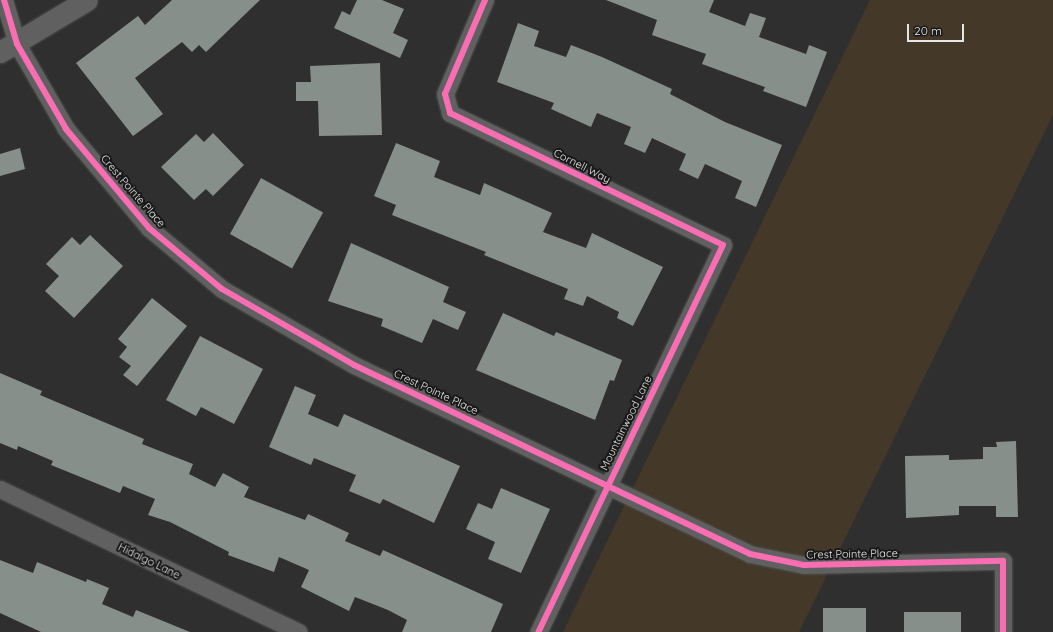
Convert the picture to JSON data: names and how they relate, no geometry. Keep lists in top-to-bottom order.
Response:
{
  "streets": {
    "street": [
      "Cornell Way",
      "Crest Pointe Place",
      "Mountainwood Lane",
      "Hidalgo Lane"
    ]
  },
  "crossings": [
    ["Cornell Way", "Mountainwood Lane"],
    ["Crest Pointe Place", "Mountainwood Lane"]
  ],
  "scale_bar": "20 m"
}
